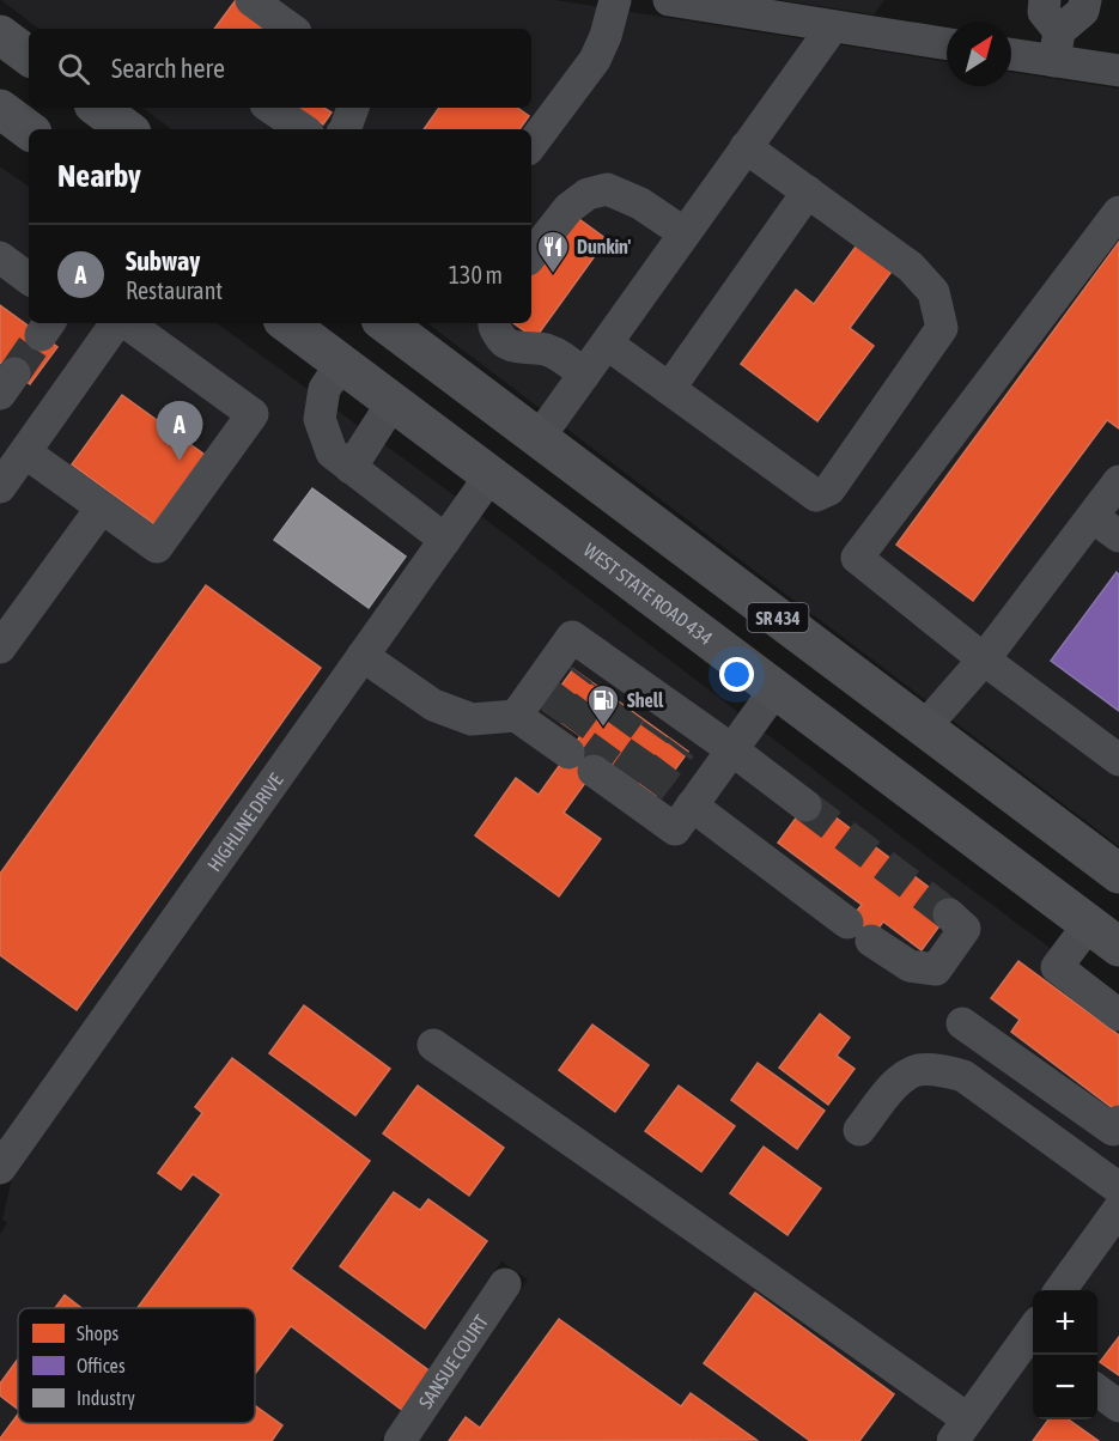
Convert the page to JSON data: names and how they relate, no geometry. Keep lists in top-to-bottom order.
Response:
{
  "streets": {
    "main road": ["WEST STATE ROAD 434", "SR 434"],
    "street": ["HIGHLINE DRIVE", "SANSUE COURT"]
  },
  "crossings": [
    ["WEST STATE ROAD 434", "HIGHLINE DRIVE"]
  ],
  "places": {
    "restaurant": ["Dunkin'"],
    "fuel station": ["Shell"]
  },
  "legend": ["Shops", "Offices", "Industry"],
  "north": "top right",
  "page": {
    "search": "Search here",
    "heading": "Nearby",
    "list": [
      {
        "mark": "A",
        "name": "Subway",
        "note": "Restaurant",
        "value": "130 m"
      }
    ],
    "pins": "A",
    "map_buttons": ["+", "−"]
  }
}
